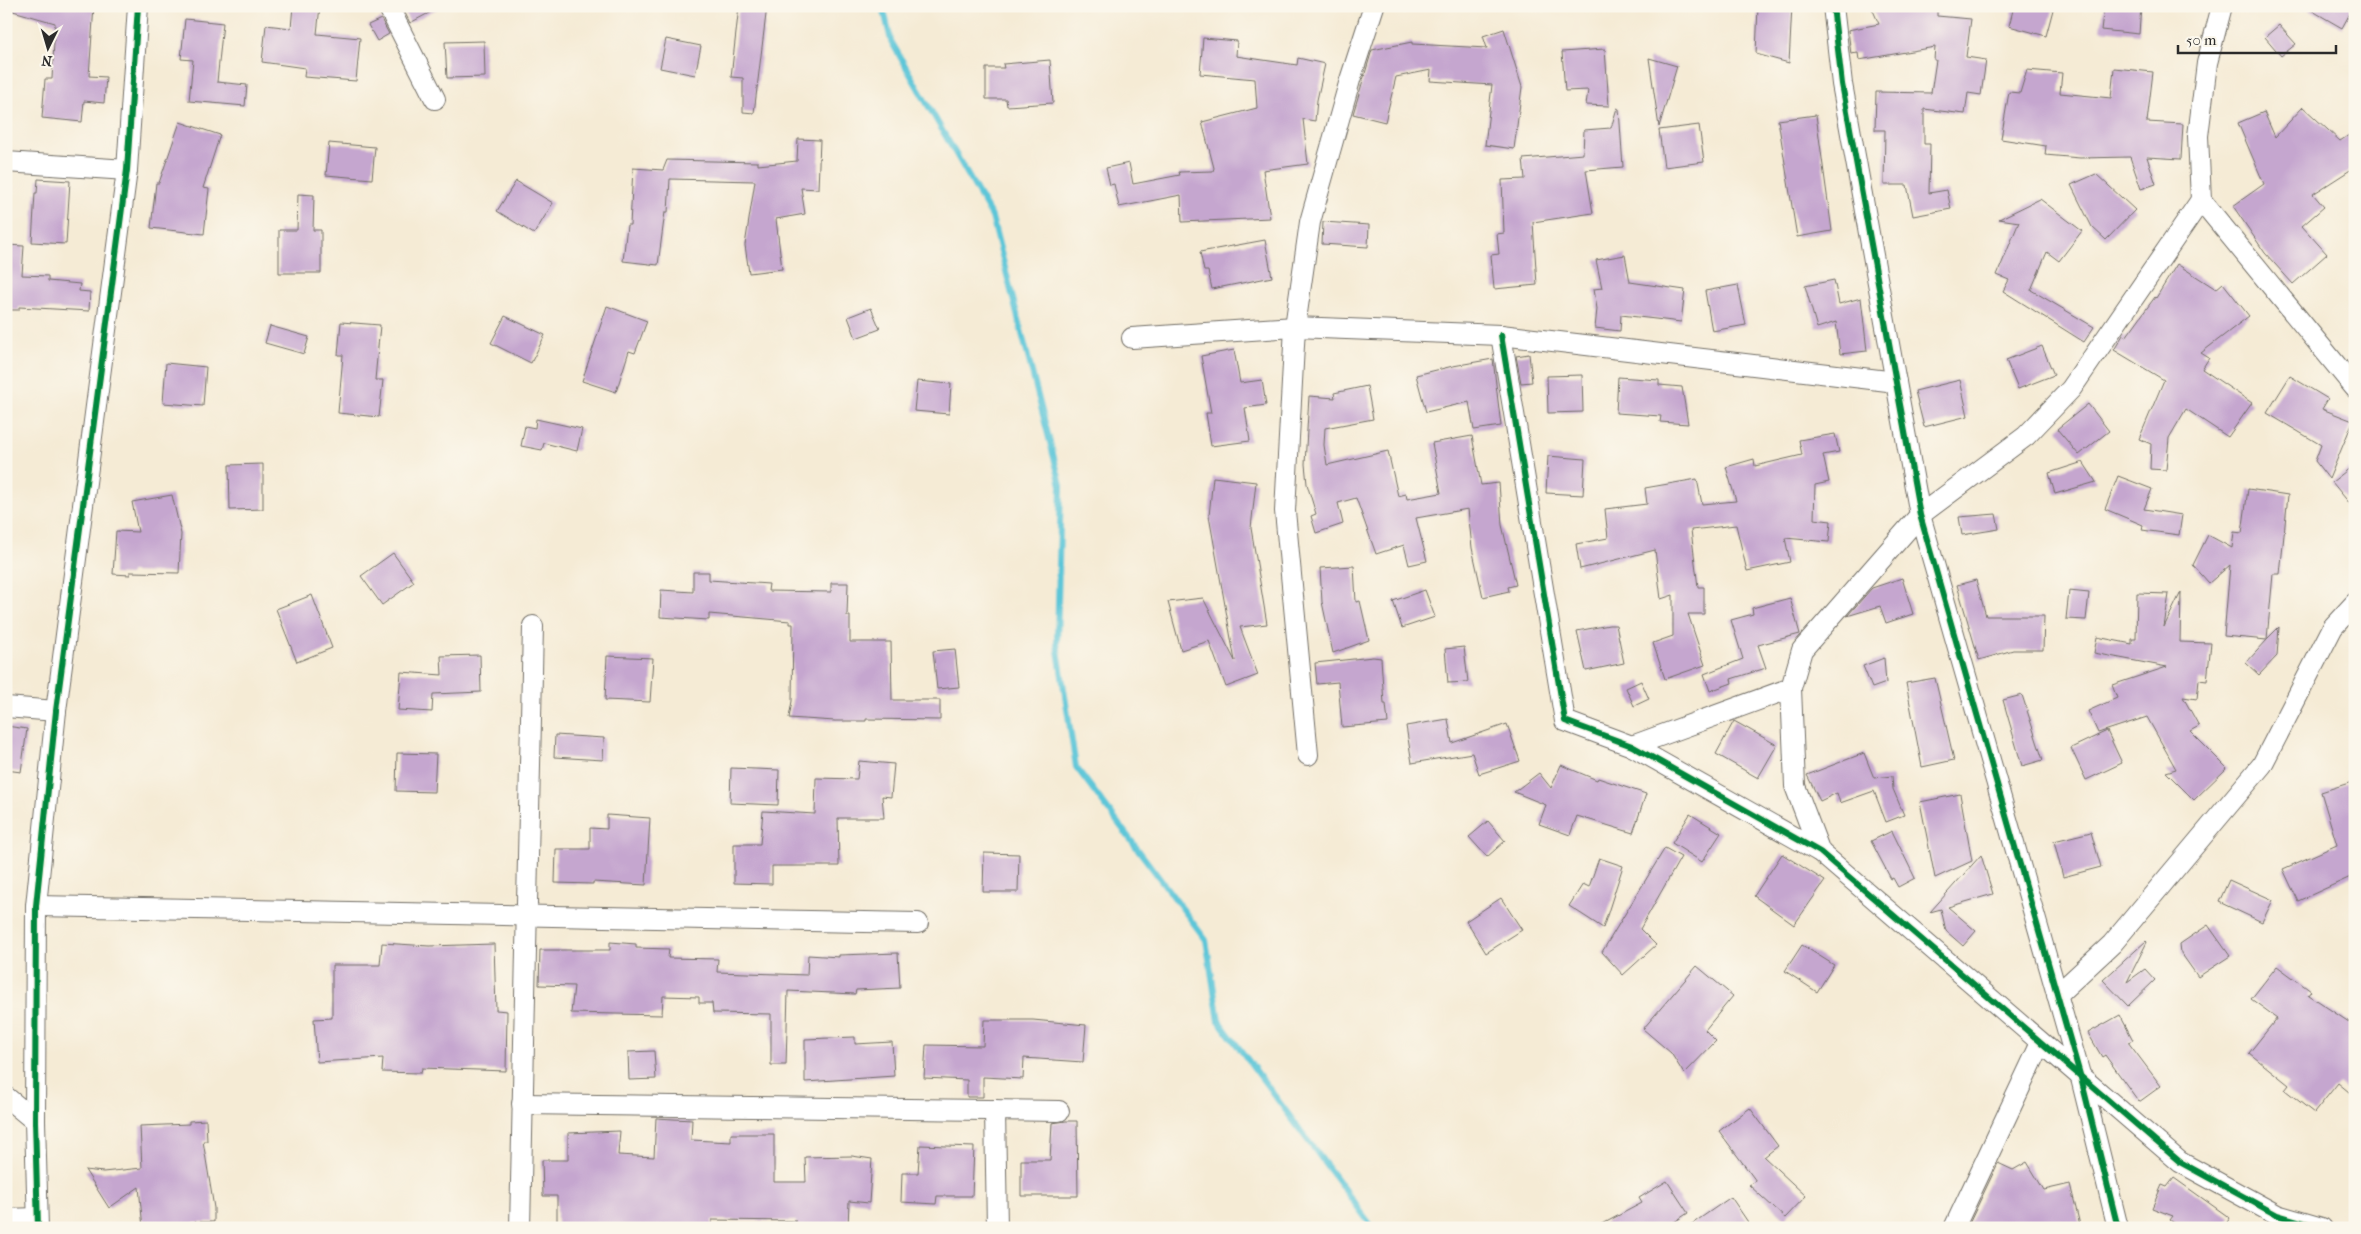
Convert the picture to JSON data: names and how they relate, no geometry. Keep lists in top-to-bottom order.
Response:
{
  "scale_bar": "50 m",
  "north": "bottom"
}
